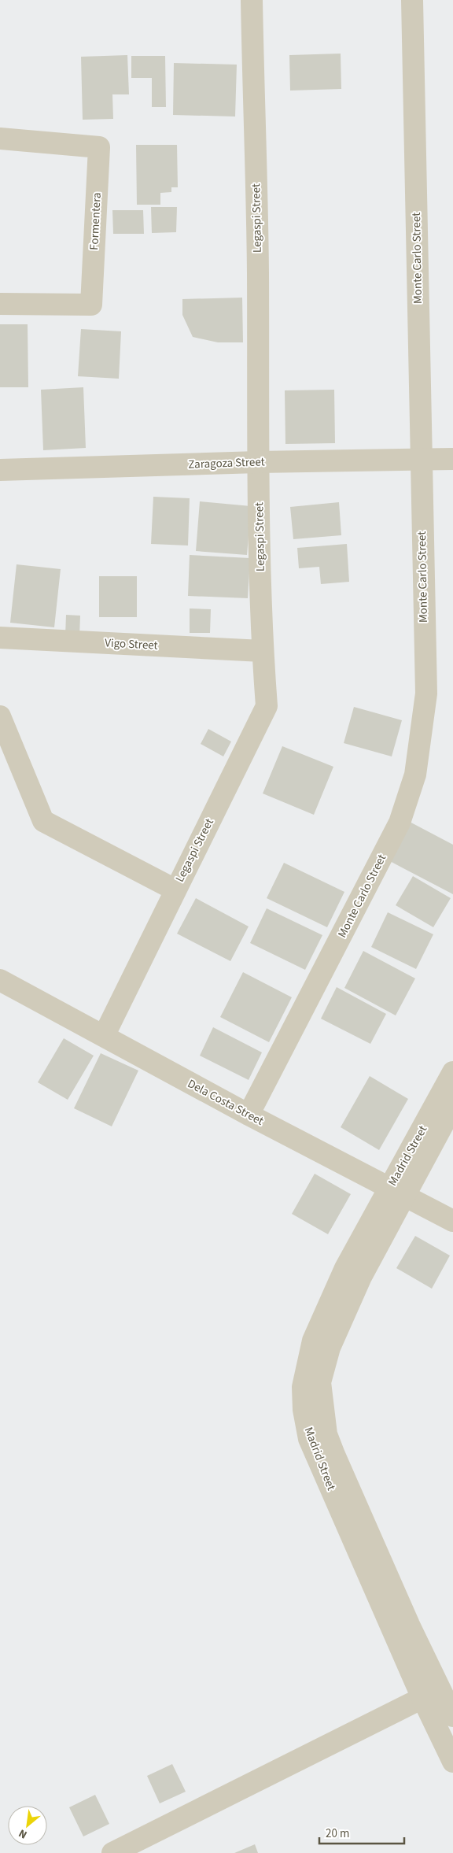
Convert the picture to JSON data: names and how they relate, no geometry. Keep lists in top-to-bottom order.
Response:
{
  "streets": {
    "street": [
      "Legaspi Street",
      "Formentera",
      "Monte Carlo Street",
      "Zaragoza Street",
      "Vigo Street",
      "Dela Costa Street",
      "Madrid Street"
    ]
  },
  "crossings": [
    ["Legaspi Street", "Zaragoza Street"],
    ["Legaspi Street", "Vigo Street"],
    ["Legaspi Street", "Dela Costa Street"],
    ["Monte Carlo Street", "Zaragoza Street"],
    ["Monte Carlo Street", "Dela Costa Street"],
    ["Dela Costa Street", "Madrid Street"]
  ],
  "scale_bar": "20 m",
  "north": "bottom left"
}
